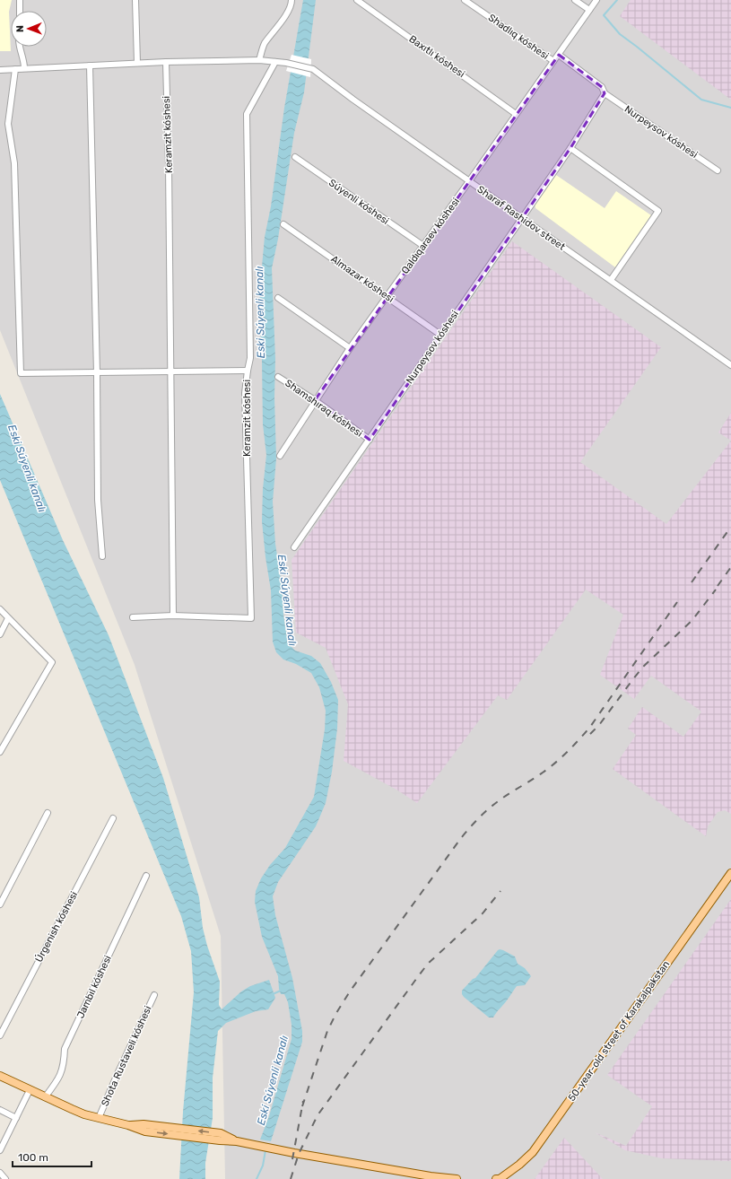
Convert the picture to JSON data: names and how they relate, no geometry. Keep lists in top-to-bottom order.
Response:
{
  "streets": {
    "main road": ["50-year-old street of Karakalpakstan"],
    "street": [
      "Shadlıq kóshesi",
      "Baxıtlı kóshesi",
      "Nurpeysov kóshesi",
      "Keramzit kóshesi",
      "Súyenli kóshesi",
      "Sharaf Rashidov street",
      "Qaldıqaraev kóshesi",
      "Almazar kóshesi",
      "Shamshıraq kóshesi",
      "Úrgenish kóshesi",
      "Jambıl kóshesi",
      "Shota Rustaveli kóshesi"
    ]
  },
  "crossings": [
    ["Shadlıq kóshesi", "Qaldıqaraev kóshesi"],
    ["Baxıtlı kóshesi", "Qaldıqaraev kóshesi"],
    ["Nurpeysov kóshesi", "Sharaf Rashidov street"],
    ["Nurpeysov kóshesi", "Qaldıqaraev kóshesi"],
    ["Nurpeysov kóshesi", "Almazar kóshesi"],
    ["Nurpeysov kóshesi", "Shamshıraq kóshesi"],
    ["Keramzit kóshesi", "Sharaf Rashidov street"],
    ["Súyenli kóshesi", "Qaldıqaraev kóshesi"],
    ["Sharaf Rashidov street", "Qaldıqaraev kóshesi"],
    ["Qaldıqaraev kóshesi", "Almazar kóshesi"],
    ["Qaldıqaraev kóshesi", "Shamshıraq kóshesi"]
  ],
  "water": ["Eski Súyenli kanalı"],
  "scale_bar": "100 m",
  "north": "left"
}
